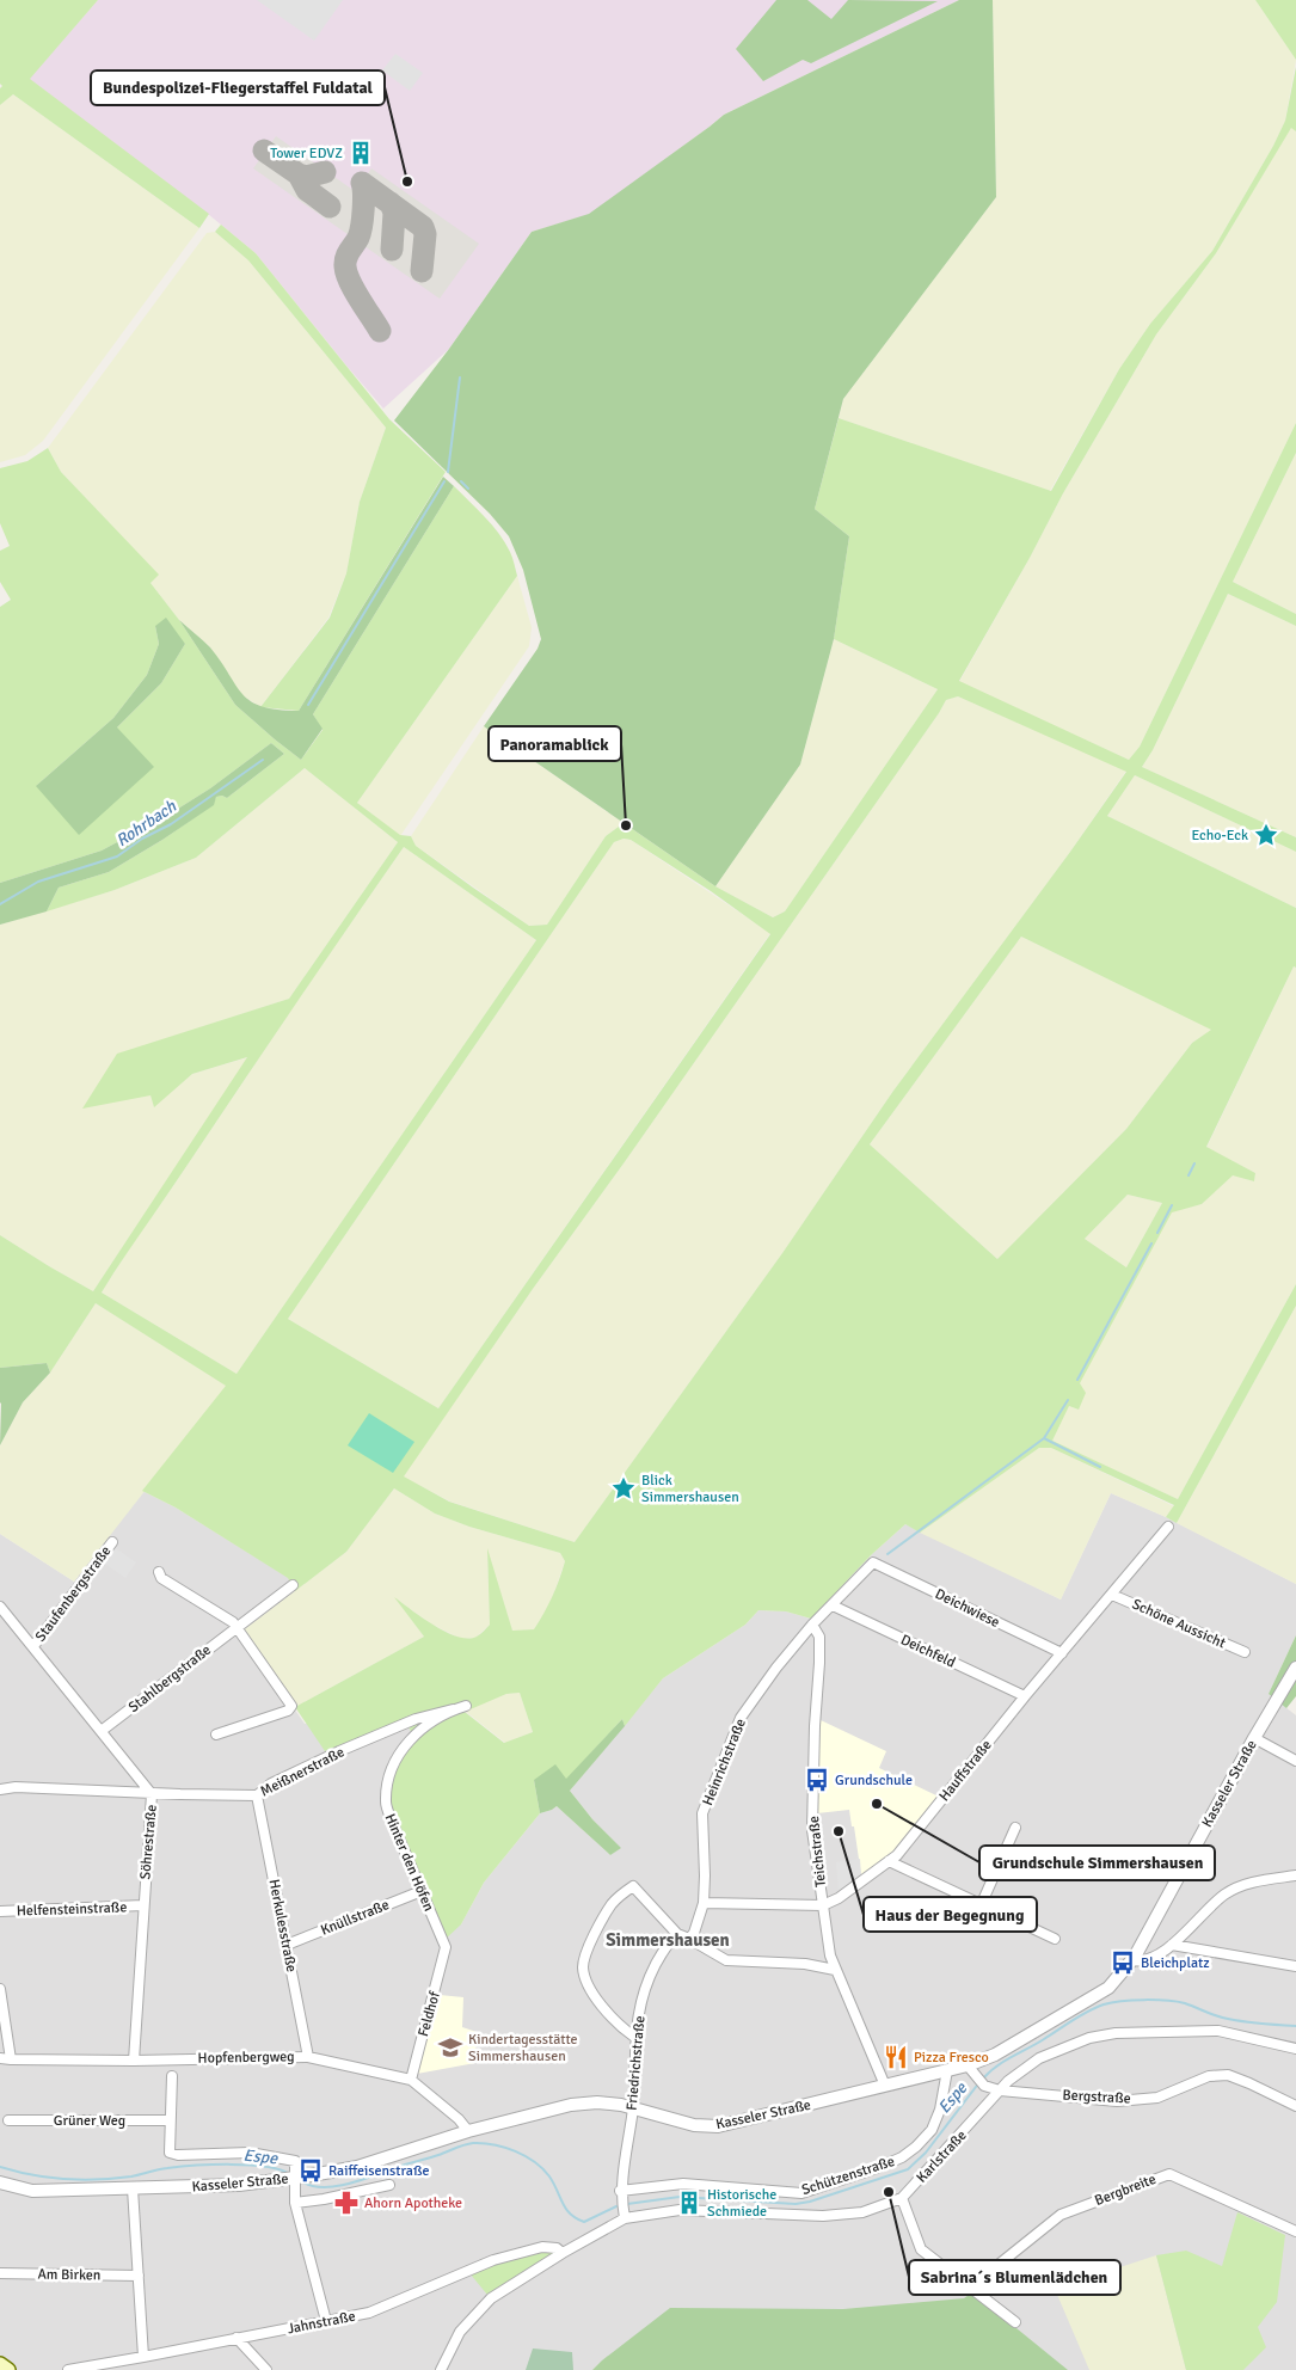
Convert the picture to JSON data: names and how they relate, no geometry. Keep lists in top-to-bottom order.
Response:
{
  "streets": {
    "street": [
      "Staufenbergstraße",
      "Deichwiese",
      "Schöne Aussicht",
      "Deichfeld",
      "Stahlbergstraße",
      "Heinrichstraße",
      "Hauffstraße",
      "Meißnerstraße",
      "Kasseler Straße",
      "Söhrestraße",
      "Teichstraße",
      "Hinter den Höfen",
      "Helfensteinstraße",
      "Knüllstraße",
      "Herkulesstraße",
      "Feldhof",
      "Hopfenbergweg",
      "Friedrichstraße",
      "Bergstraße",
      "Grüner Weg",
      "Karlstraße",
      "Schützenstraße",
      "Bergbreite",
      "Am Birken",
      "Jahnstraße"
    ]
  },
  "crossings": [
    ["Staufenbergstraße", "Söhrestraße"],
    ["Deichwiese", "Heinrichstraße"],
    ["Deichwiese", "Hauffstraße"],
    ["Schöne Aussicht", "Hauffstraße"],
    ["Deichfeld", "Heinrichstraße"],
    ["Deichfeld", "Hauffstraße"],
    ["Stahlbergstraße", "Söhrestraße"],
    ["Heinrichstraße", "Teichstraße"],
    ["Hauffstraße", "Teichstraße"],
    ["Meißnerstraße", "Söhrestraße"],
    ["Meißnerstraße", "Hinter den Höfen"],
    ["Meißnerstraße", "Herkulesstraße"],
    ["Kasseler Straße", "Teichstraße"],
    ["Kasseler Straße", "Hopfenbergweg"],
    ["Kasseler Straße", "Friedrichstraße"],
    ["Kasseler Straße", "Bergstraße"],
    ["Kasseler Straße", "Schützenstraße"],
    ["Söhrestraße", "Helfensteinstraße"],
    ["Söhrestraße", "Hopfenbergweg"],
    ["Hinter den Höfen", "Knüllstraße"],
    ["Hinter den Höfen", "Feldhof"],
    ["Knüllstraße", "Herkulesstraße"],
    ["Herkulesstraße", "Hopfenbergweg"],
    ["Feldhof", "Hopfenbergweg"],
    ["Friedrichstraße", "Karlstraße"],
    ["Friedrichstraße", "Schützenstraße"],
    ["Bergstraße", "Karlstraße"],
    ["Karlstraße", "Schützenstraße"],
    ["Karlstraße", "Jahnstraße"]
  ],
  "districts": ["Simmershausen"],
  "water": ["Rohrbach", "Espe"],
  "places": {
    "building": ["Tower EDVZ", "Historische Schmiede"],
    "other": [
      "Bundespolizei-Fliegerstaffel Fuldatal",
      "Panoramablick",
      "Grundschule Simmershausen",
      "Haus der Begegnung",
      "Sabrina´s Blumenlädchen"
    ],
    "place": ["Echo-Eck", "Blick Simmershausen"],
    "bus stop": ["Grundschule", "Bleichplatz", "Raiffeisenstraße"],
    "school or university": ["Kindertagesstätte Simmershausen"],
    "restaurant": ["Pizza Fresco"],
    "pharmacy": ["Ahorn Apotheke"]
  }
}
